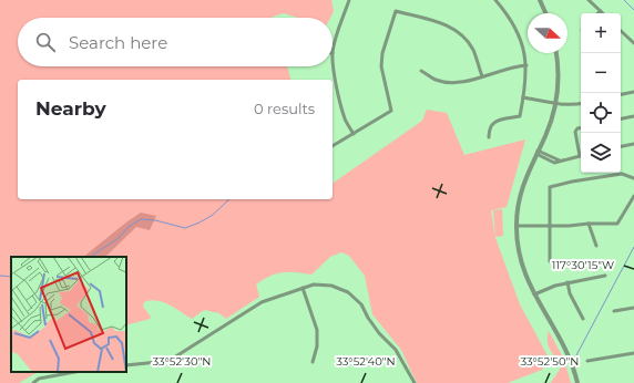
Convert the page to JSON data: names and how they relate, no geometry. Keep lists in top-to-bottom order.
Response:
{
  "north": "right",
  "page": {
    "map_buttons": ["+", "−"],
    "search": "Search here",
    "heading": ["Nearby", "0 results"]
  },
  "coordinates": [
    "117°30'15\"W",
    "33°52'30\"N",
    "33°52'40\"N",
    "33°52'50\"N"
  ]
}
